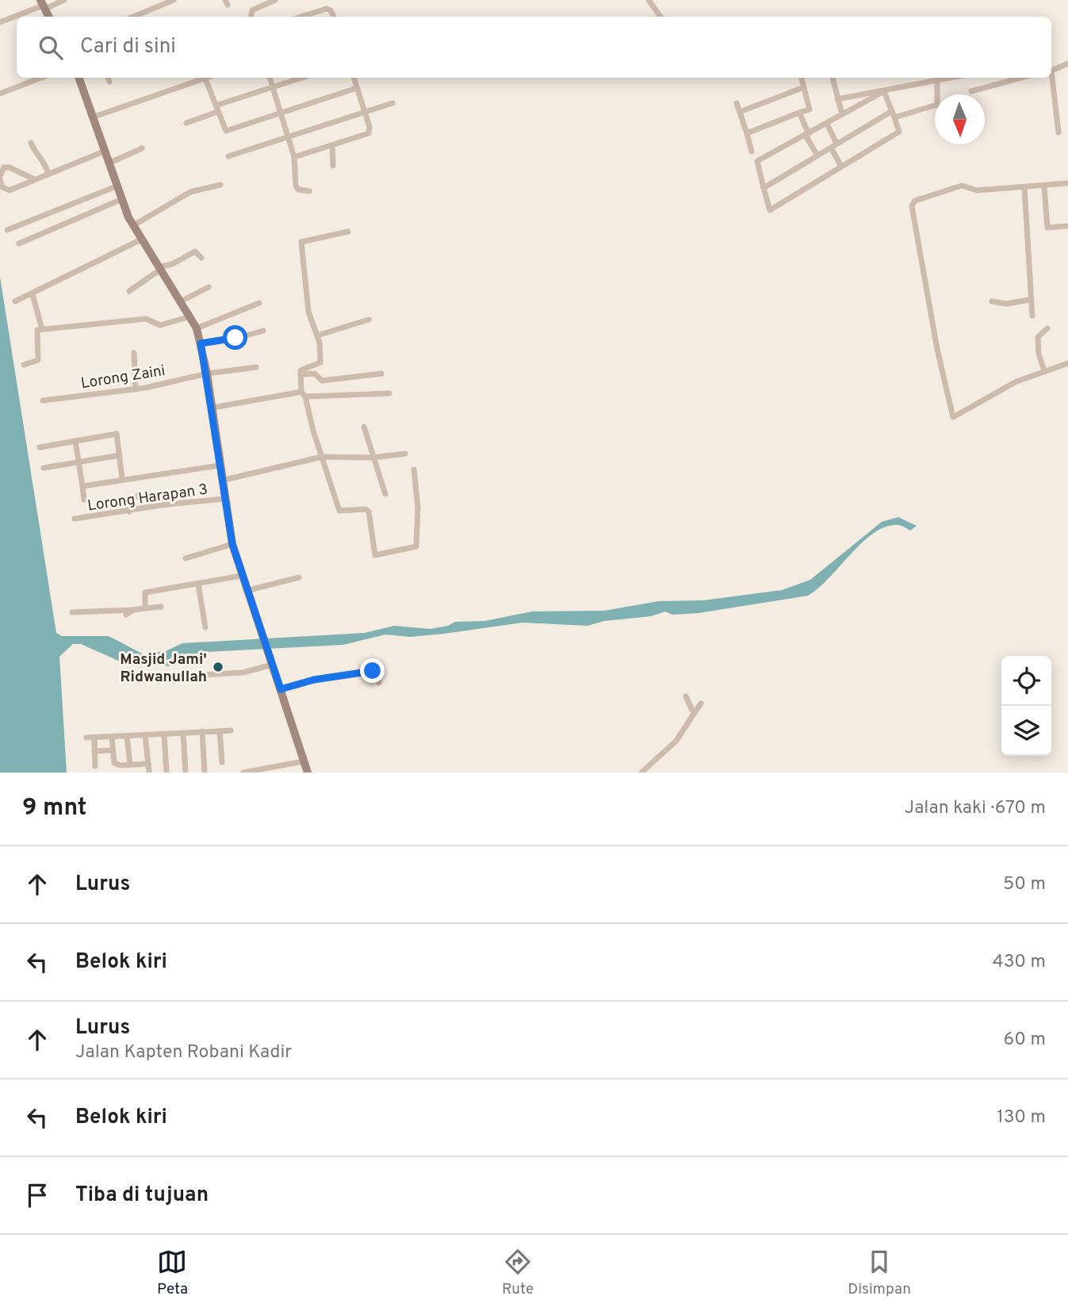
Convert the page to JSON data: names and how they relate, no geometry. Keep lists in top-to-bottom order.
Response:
{
  "streets": {
    "street": ["Lorong Zaini", "Lorong Harapan 3"]
  },
  "places": ["Masjid Jami' Ridwanullah"],
  "north": "bottom",
  "page": {
    "search": "Cari di sini",
    "heading": ["9 mnt", "Jalan kaki · 670 m"],
    "list": [
      ["Lurus", "50 m"],
      ["Belok kiri", "430 m"],
      ["Lurus", "Jalan Kapten Robani Kadir", "60 m"],
      ["Belok kiri", "130 m"],
      "Tiba di tujuan"
    ],
    "nav": ["Peta", "Rute", "Disimpan"]
  }
}
